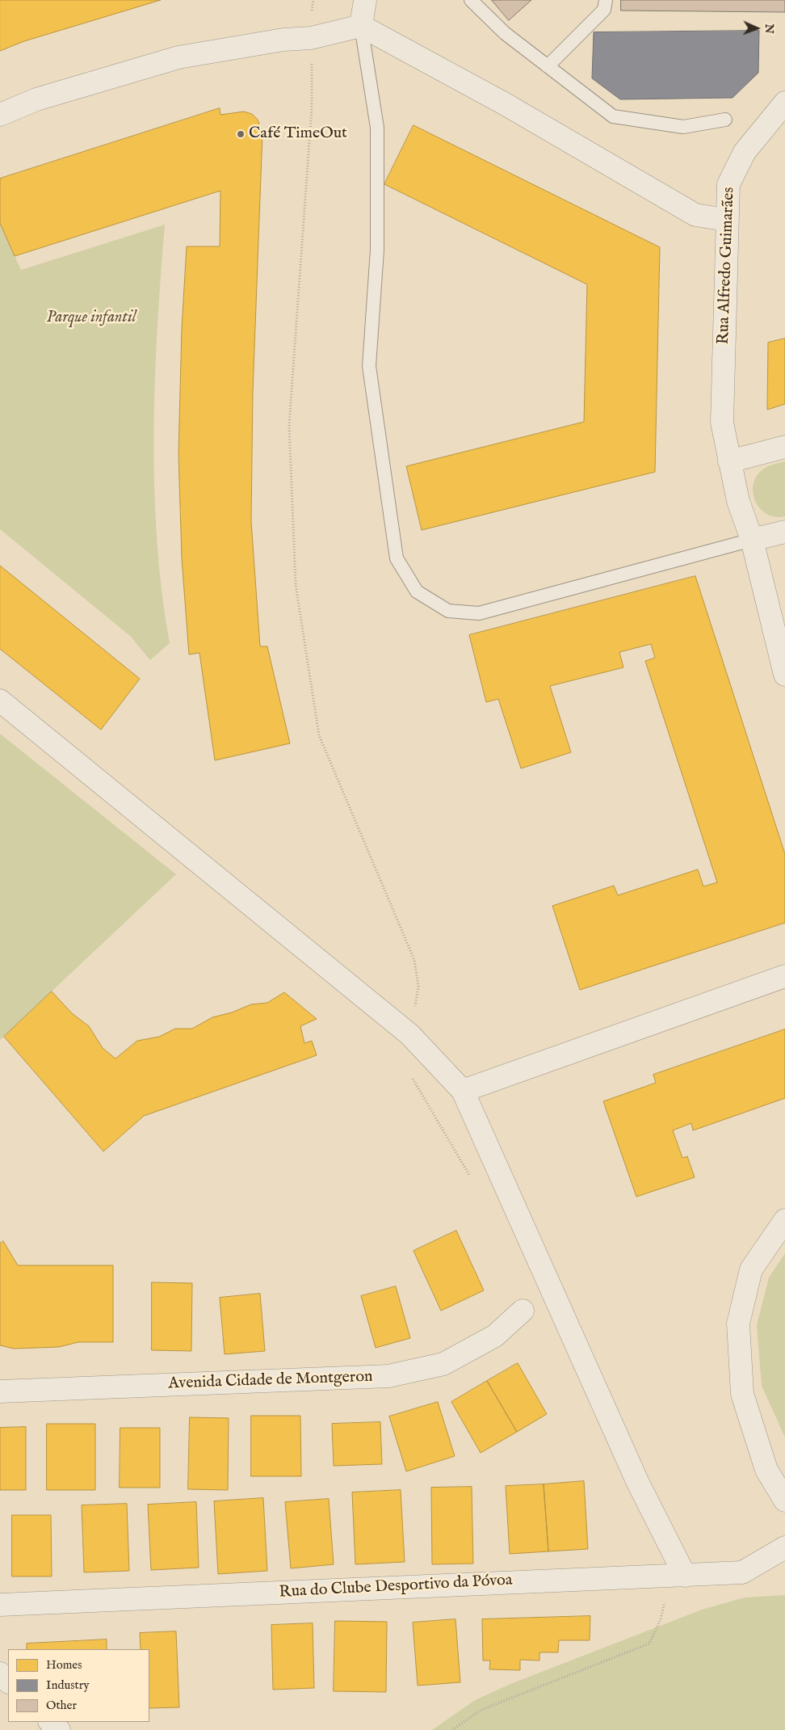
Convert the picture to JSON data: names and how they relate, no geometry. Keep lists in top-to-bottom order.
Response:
{
  "streets": {
    "street": ["Rua Alfredo Guimarães", "Avenida Cidade de Montgeron", "Rua do Clube Desportivo da Póvoa"]
  },
  "parks": ["Parque infantil"],
  "places": ["Café TimeOut"],
  "legend": ["Homes", "Industry", "Other"],
  "north": "right"
}
